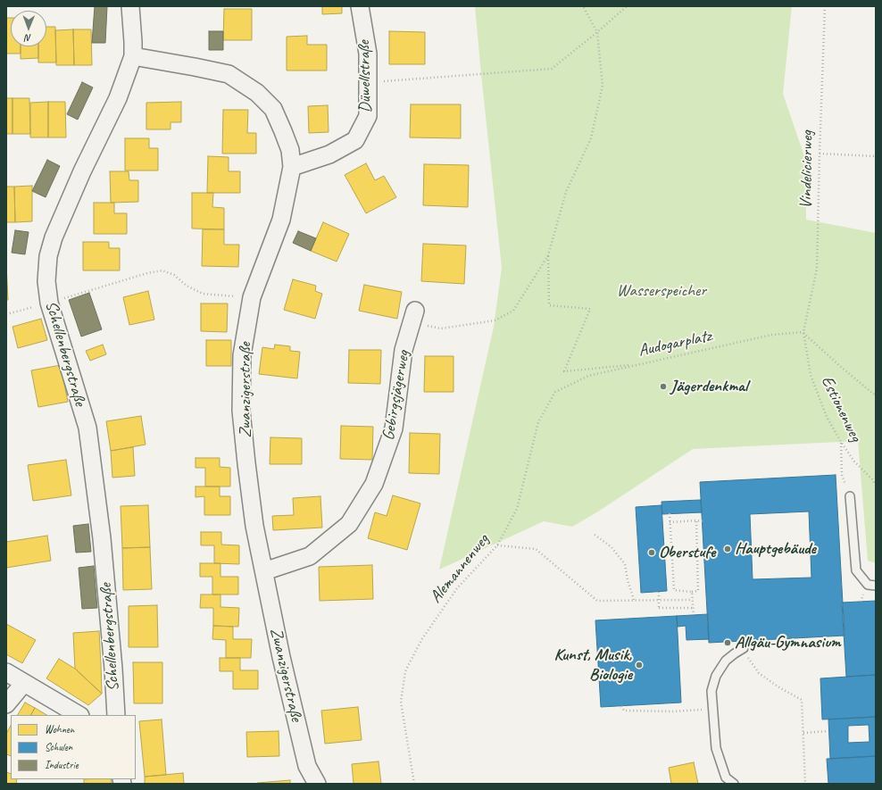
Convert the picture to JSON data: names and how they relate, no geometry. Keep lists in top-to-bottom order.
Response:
{
  "streets": {
    "street": [
      "Düwellstraße",
      "Schellenbergstraße",
      "Zwanzigerstraße",
      "Gebirgsjägerweg"
    ],
    "path": [
      "Vindelicierweg",
      "Audogarplatz",
      "Estionenweg",
      "Alemannenweg"
    ]
  },
  "crossings": [
    ["Düwellstraße", "Zwanzigerstraße"],
    ["Vindelicierweg", "Audogarplatz"],
    ["Vindelicierweg", "Estionenweg"],
    ["Audogarplatz", "Estionenweg"],
    ["Audogarplatz", "Alemannenweg"],
    ["Schellenbergstraße", "Zwanzigerstraße"],
    ["Zwanzigerstraße", "Gebirgsjägerweg"]
  ],
  "parks": ["Wasserspeicher"],
  "places": [
    "Jägerdenkmal",
    "Hauptgebäude",
    "Oberstufe",
    "Allgäu-Gymnasium",
    "Kunst, Musik, Biologie"
  ],
  "legend": ["Wohnen", "Schulen", "Industrie"],
  "north": "bottom"
}
